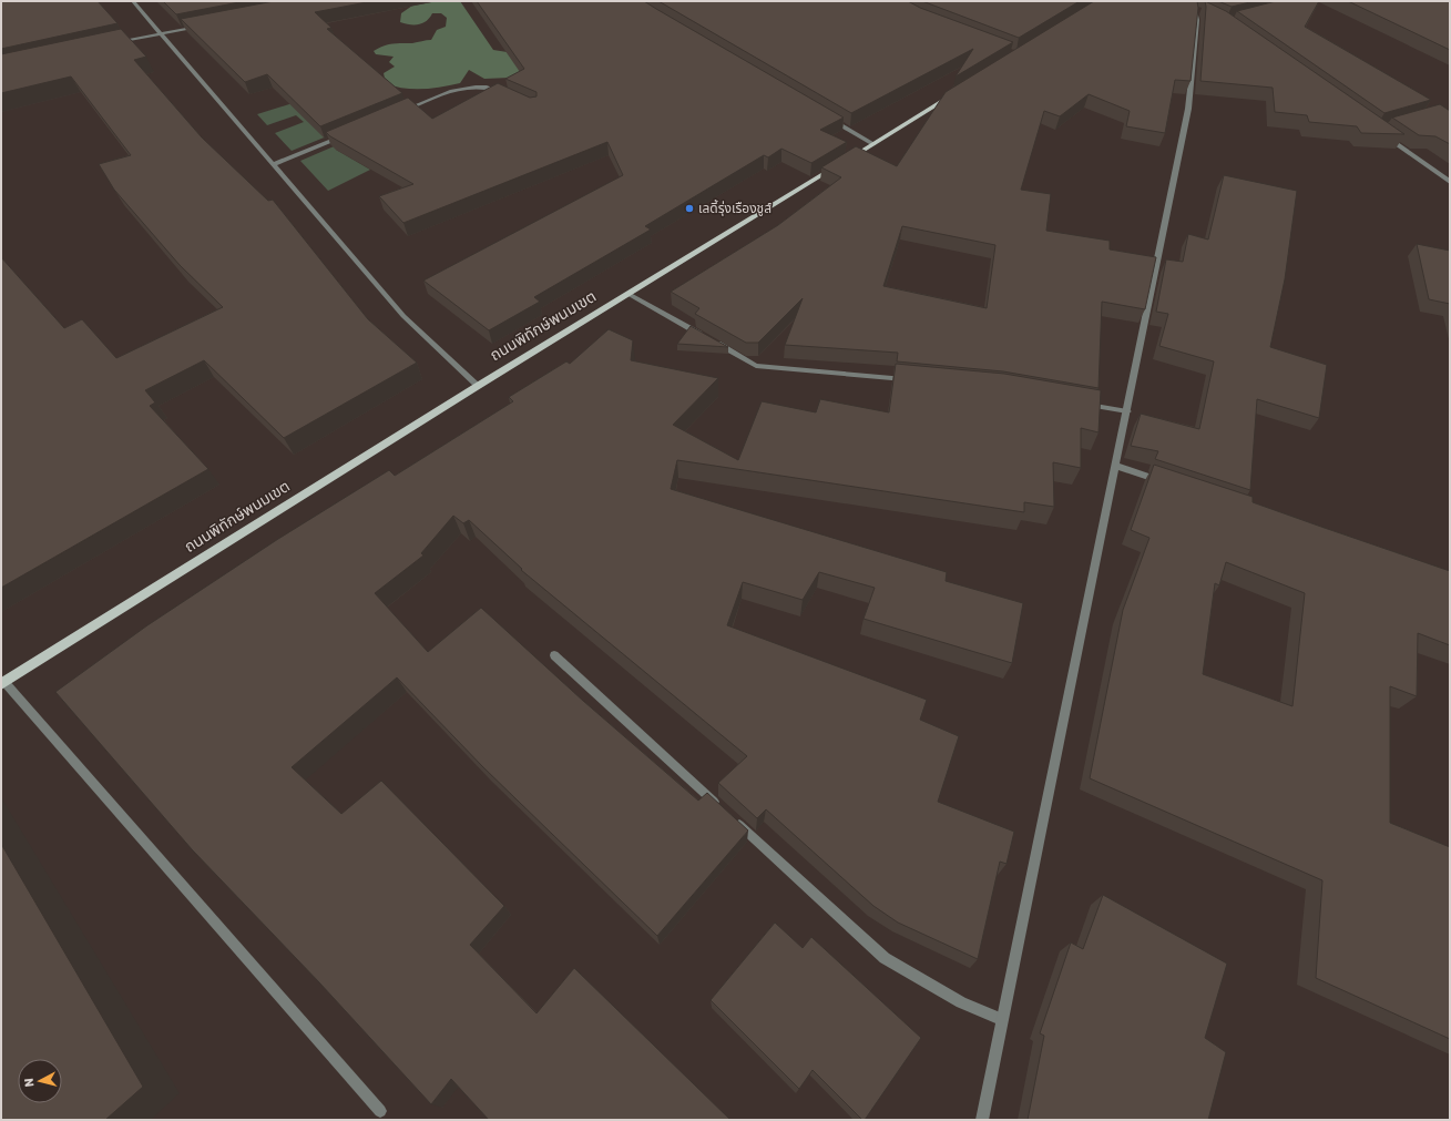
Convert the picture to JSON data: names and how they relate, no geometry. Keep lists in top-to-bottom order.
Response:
{
  "streets": {
    "main road": ["ถนนพิทักษ์พนมเขต"]
  },
  "places": ["เลดี้รุ่งเรืองชูส์"],
  "north": "left"
}
